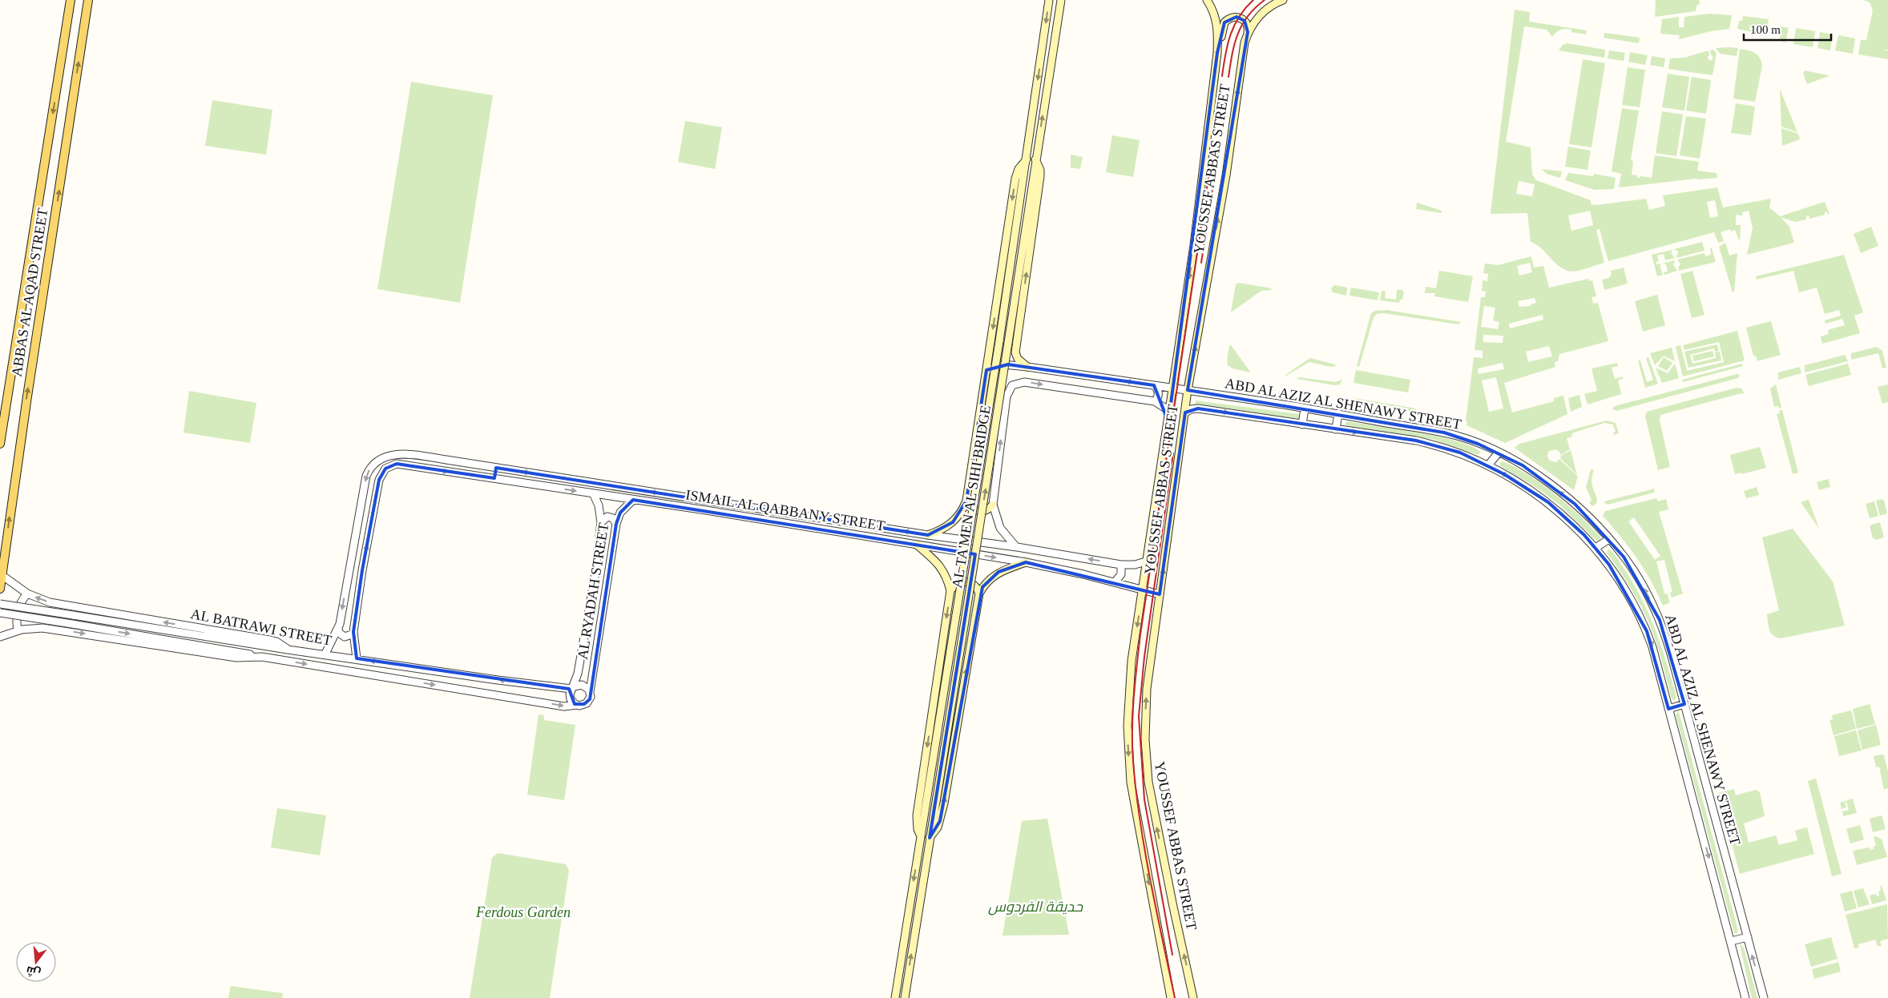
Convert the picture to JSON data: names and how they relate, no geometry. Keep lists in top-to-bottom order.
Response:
{
  "streets": {
    "main road": ["YOUSSEF ABBAS STREET", "ABBAS AL AQAD STREET", "AL TA'MEN AL SIHI BRIDGE"],
    "street": [
      "ABD AL AZIZ AL SHENAWY STREET",
      "ISMAIL AL QABBANY STREET",
      "AL RYADAH STREET",
      "AL BATRAWI STREET"
    ]
  },
  "crossings": [
    ["YOUSSEF ABBAS STREET", "ABD AL AZIZ AL SHENAWY STREET"],
    ["YOUSSEF ABBAS STREET", "ISMAIL AL QABBANY STREET"],
    ["ABBAS AL AQAD STREET", "AL BATRAWI STREET"],
    ["ISMAIL AL QABBANY STREET", "AL RYADAH STREET"],
    ["AL RYADAH STREET", "AL BATRAWI STREET"]
  ],
  "parks": ["حديقة الفردوس", "Ferdous Garden"],
  "scale_bar": "100 m",
  "north": "bottom"
}
